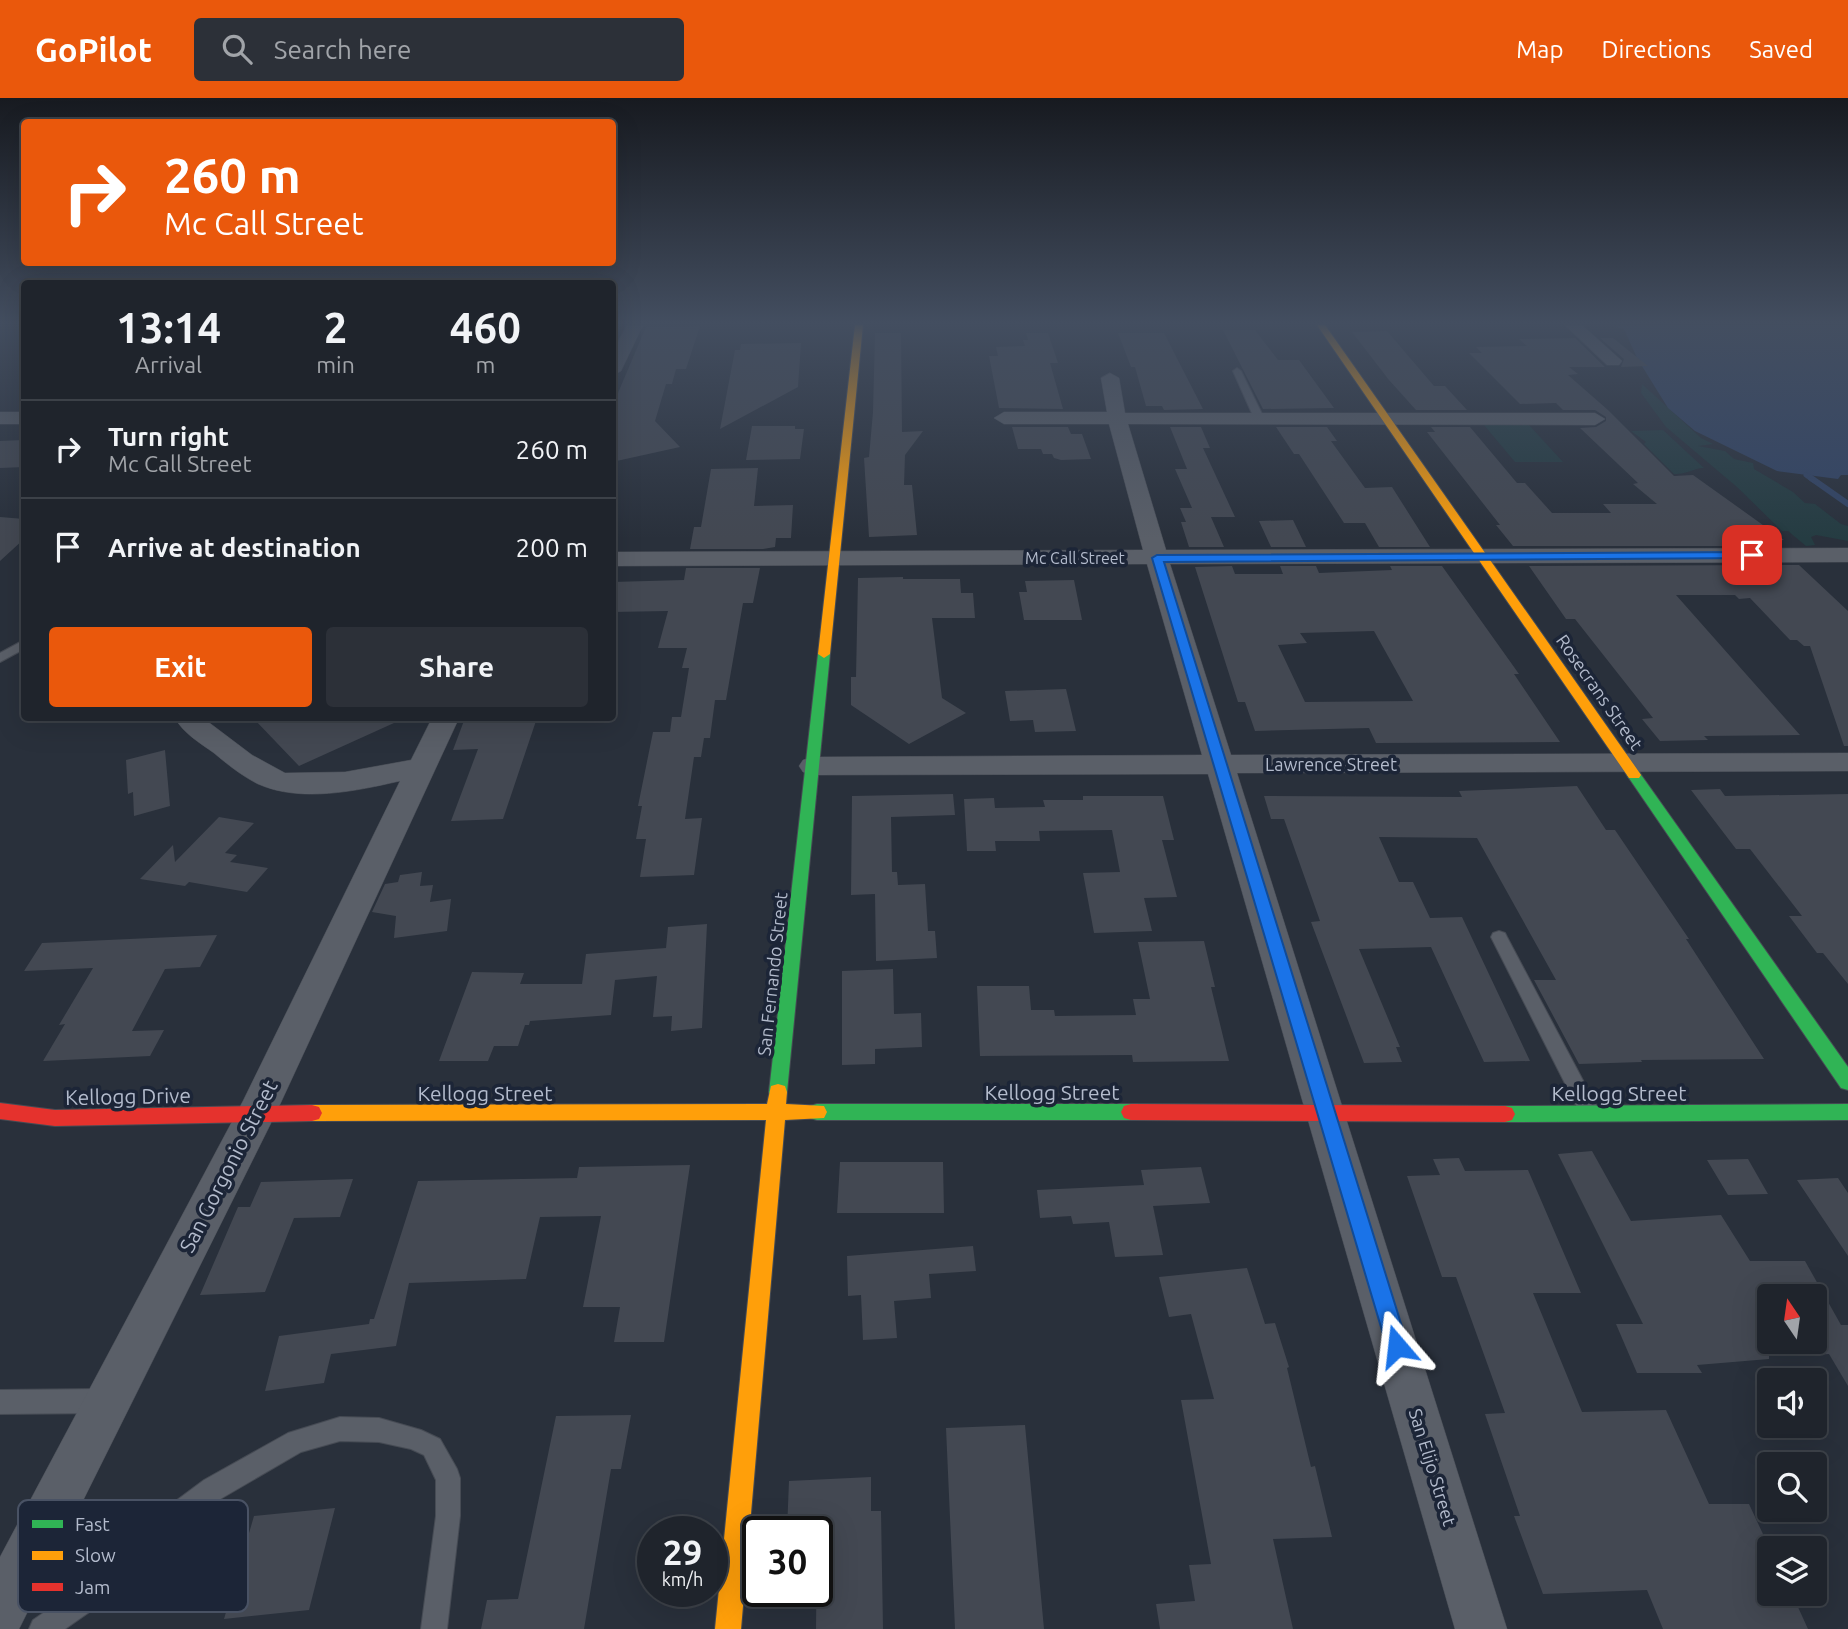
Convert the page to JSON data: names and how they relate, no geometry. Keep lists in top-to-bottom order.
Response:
{
  "streets": {
    "street": [
      "Mc Call Street",
      "Rosecrans Street",
      "Lawrence Street",
      "San Fernando Street",
      "Kellogg Street",
      "Kellogg Drive",
      "San Gorgonio Street",
      "San Elijo Street"
    ]
  },
  "crossings": [
    ["Mc Call Street", "Rosecrans Street"],
    ["Mc Call Street", "San Fernando Street"],
    ["Mc Call Street", "San Elijo Street"],
    ["Rosecrans Street", "Lawrence Street"],
    ["Lawrence Street", "San Fernando Street"],
    ["Lawrence Street", "San Elijo Street"],
    ["San Fernando Street", "Kellogg Street"],
    ["Kellogg Street", "Kellogg Drive"],
    ["Kellogg Street", "San Gorgonio Street"],
    ["Kellogg Street", "San Elijo Street"],
    ["Kellogg Drive", "San Gorgonio Street"]
  ],
  "legend": ["Fast", "Slow", "Jam"],
  "north": "top",
  "page": {
    "header": "GoPilot",
    "search": "Search here",
    "nav": ["Map", "Directions", "Saved"],
    "turn": ["260 m", "Mc Call Street"],
    "eta": [
      "13:14",
      "Arrival",
      "2",
      "min",
      "460",
      "m"
    ],
    "list": [
      {
        "name": "Turn right",
        "note": "Mc Call Street",
        "value": "260 m"
      },
      {
        "name": "Arrive at destination",
        "value": "200 m"
      }
    ],
    "buttons": ["Exit", "Share"],
    "speed": "29 km/h",
    "limit": "30"
  }
}
